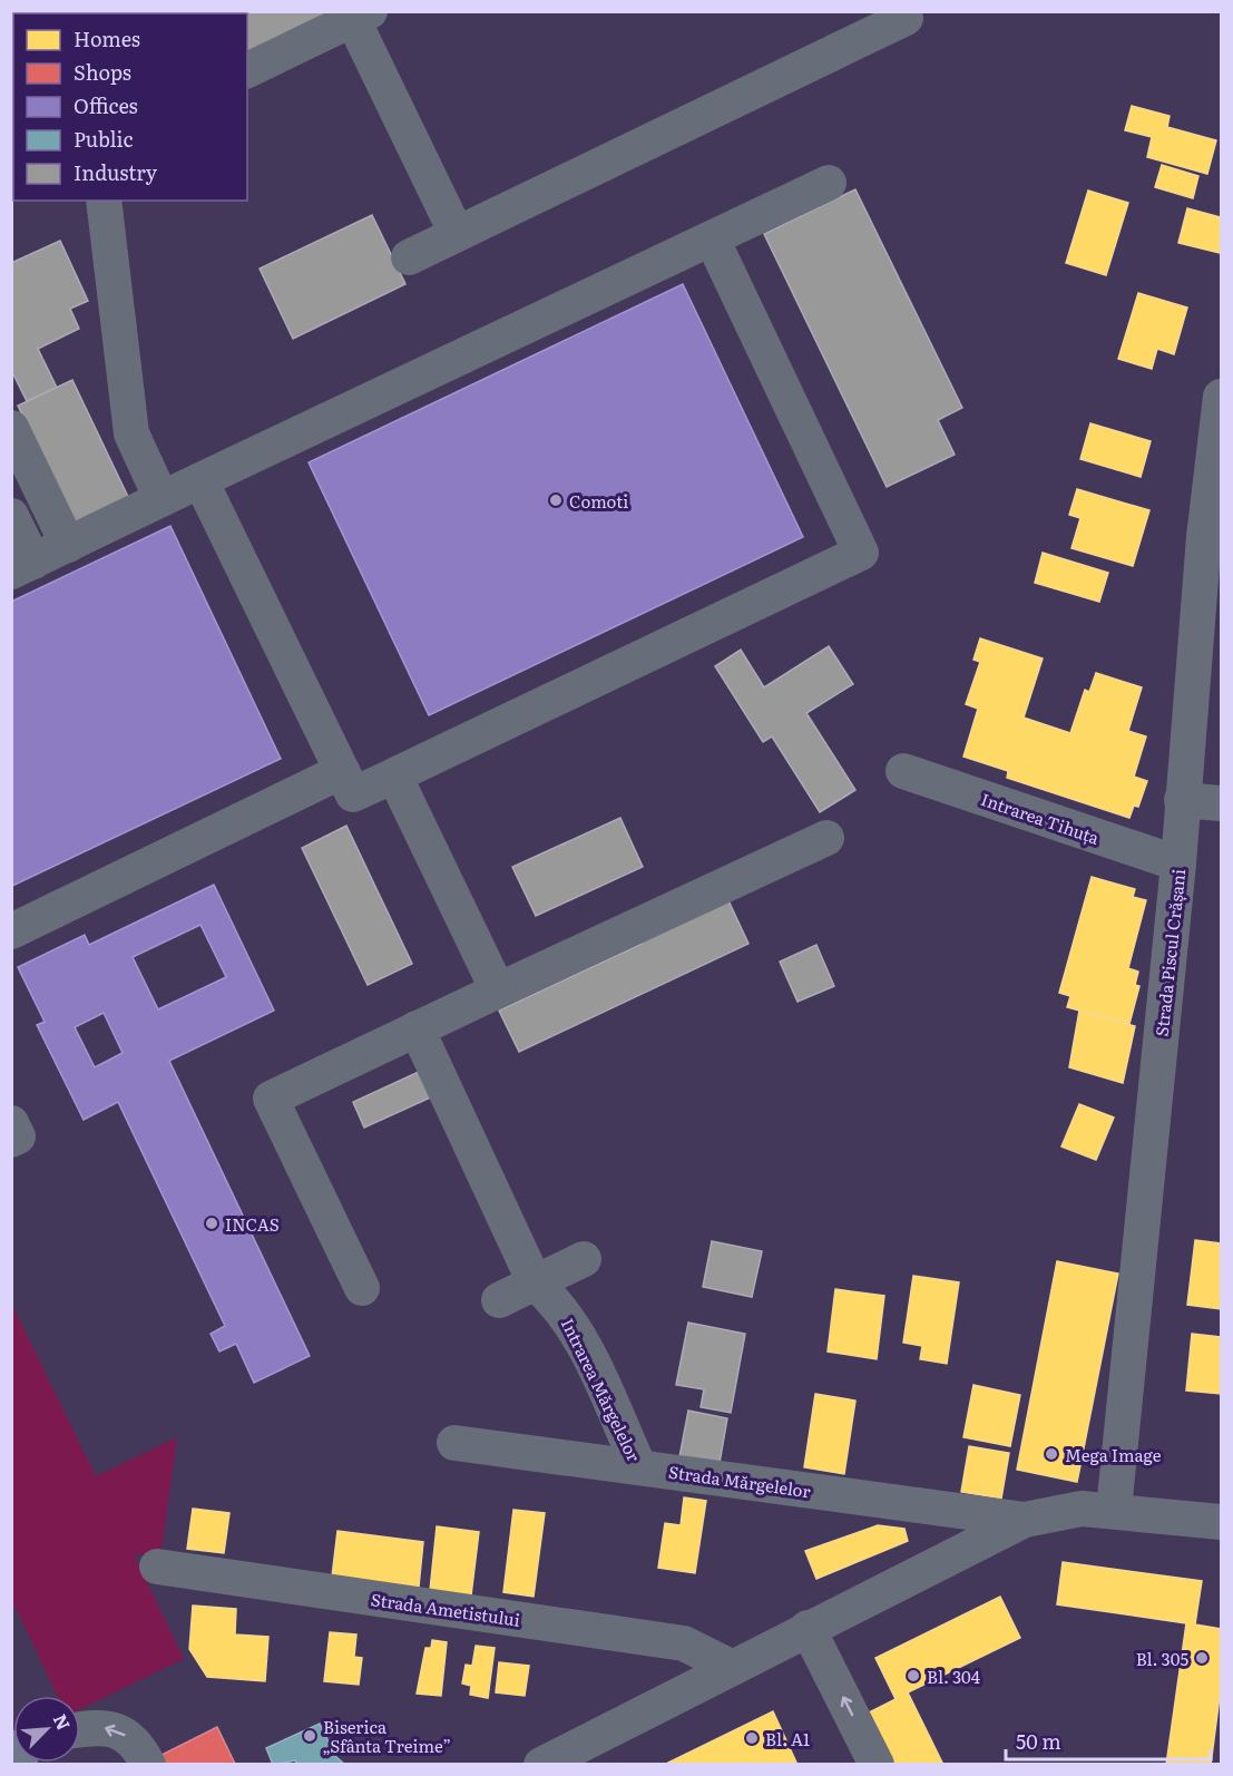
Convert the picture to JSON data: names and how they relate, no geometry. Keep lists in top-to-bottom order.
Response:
{
  "streets": {
    "street": [
      "Intrarea Tihuța",
      "Strada Piscul Crășani",
      "Intrarea Mărgelelor",
      "Strada Mărgelelor",
      "Strada Ametistului"
    ]
  },
  "crossings": [
    ["Intrarea Tihuța", "Strada Piscul Crășani"],
    ["Strada Piscul Crășani", "Strada Mărgelelor"],
    ["Intrarea Mărgelelor", "Strada Mărgelelor"],
    ["Strada Mărgelelor", "Strada Ametistului"]
  ],
  "places": [
    "Comoti",
    "INCAS",
    "Mega Image",
    "Bl. 305",
    "Bl. 304",
    "Biserica „Sfânta Treime”",
    "Bl. A1"
  ],
  "legend": [
    "Homes",
    "Shops",
    "Offices",
    "Public",
    "Industry"
  ],
  "scale_bar": "50 m",
  "north": "top right"
}
